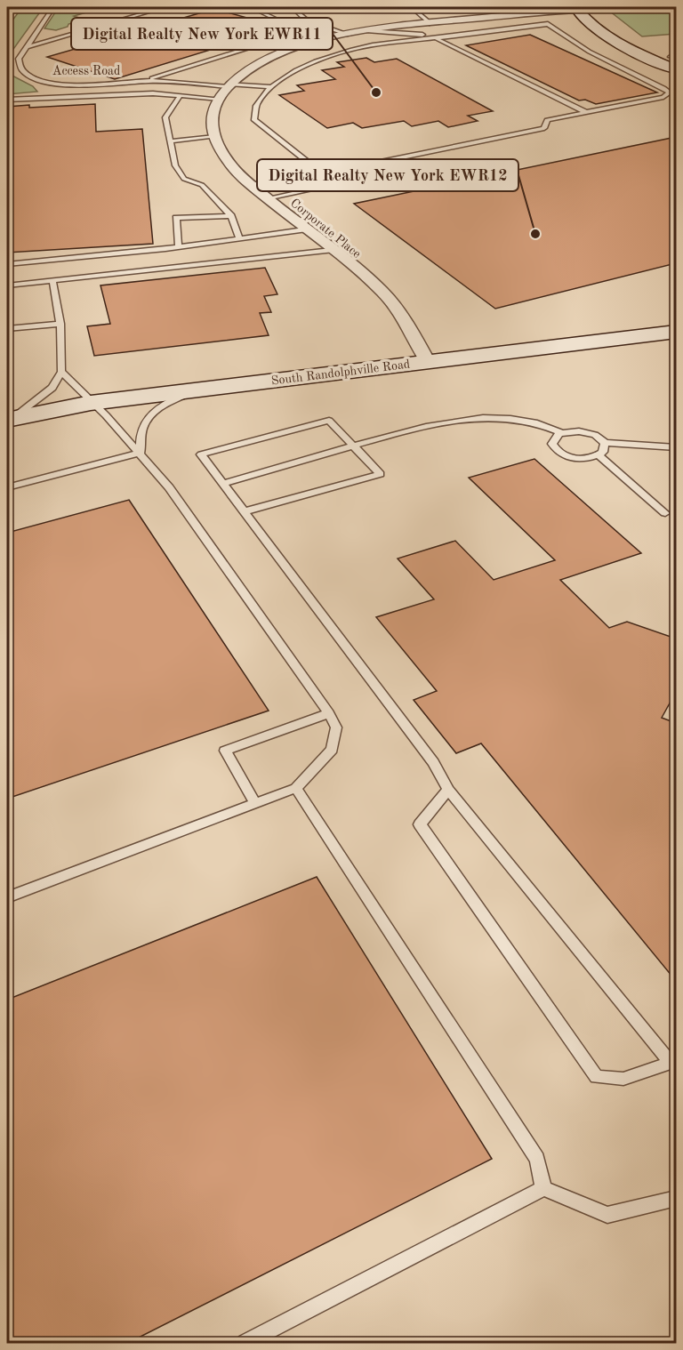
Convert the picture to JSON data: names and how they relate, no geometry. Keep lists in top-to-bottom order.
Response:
{
  "streets": {
    "main road": ["South Randolphville Road"],
    "street": ["Corporate Place"],
    "lane": ["Access Road"]
  },
  "crossings": [
    ["Access Road", "Corporate Place"],
    ["Corporate Place", "South Randolphville Road"]
  ],
  "places": ["Digital Realty New York EWR11", "Digital Realty New York EWR12"]
}
